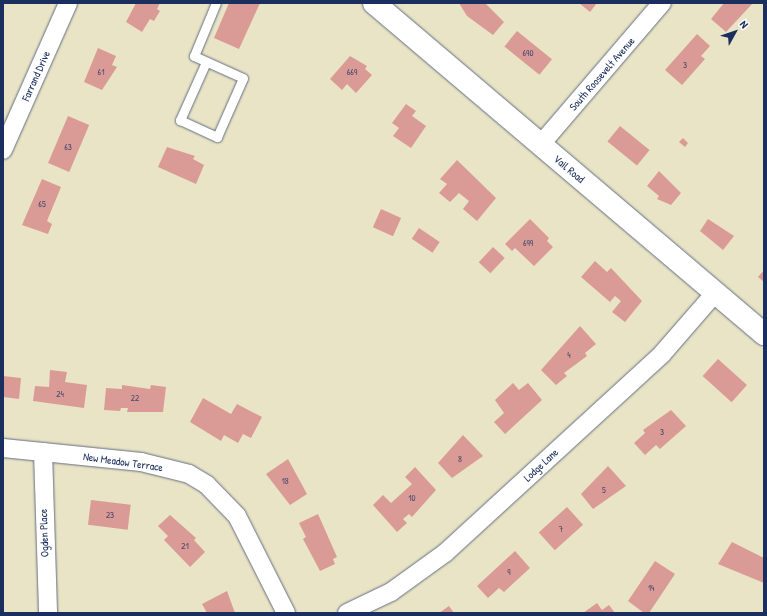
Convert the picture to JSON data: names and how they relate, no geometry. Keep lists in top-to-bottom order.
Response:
{
  "streets": {
    "street": [
      "South Roosevelt Avenue",
      "Farrand Drive",
      "Vail Road",
      "New Meadow Terrace",
      "Lodge Lane",
      "Ogden Place"
    ]
  },
  "crossings": [
    ["South Roosevelt Avenue", "Vail Road"],
    ["Vail Road", "Lodge Lane"],
    ["New Meadow Terrace", "Ogden Place"]
  ],
  "house_numbers": [
    "690",
    "3",
    "61",
    "669",
    "63",
    "65",
    "699",
    "4",
    "24",
    "22",
    "3",
    "8",
    "18",
    "5",
    "10",
    "23",
    "7",
    "21",
    "9",
    "14"
  ],
  "north": "top right"
}
